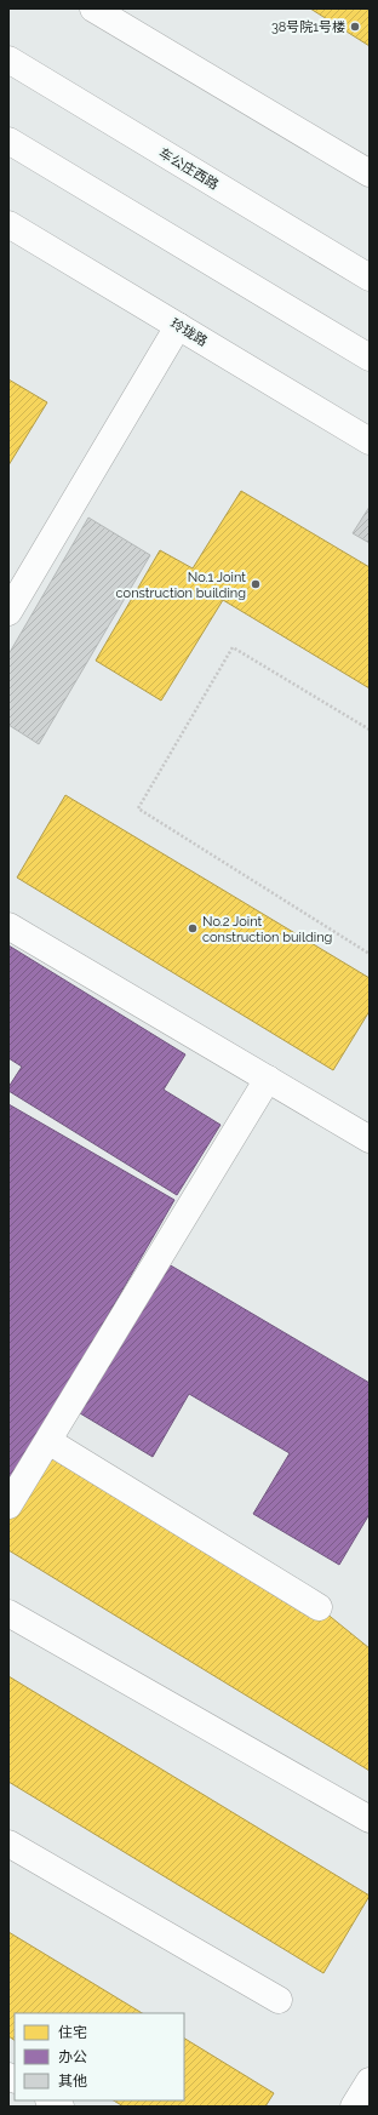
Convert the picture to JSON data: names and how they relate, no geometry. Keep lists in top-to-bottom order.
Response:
{
  "streets": {
    "street": ["车公庄西路", "玲珑路"]
  },
  "places": ["38号院1号楼", "No.1 Joint construction building", "No.2 Joint construction building"],
  "legend": ["住宅", "办公", "其他"]
}
